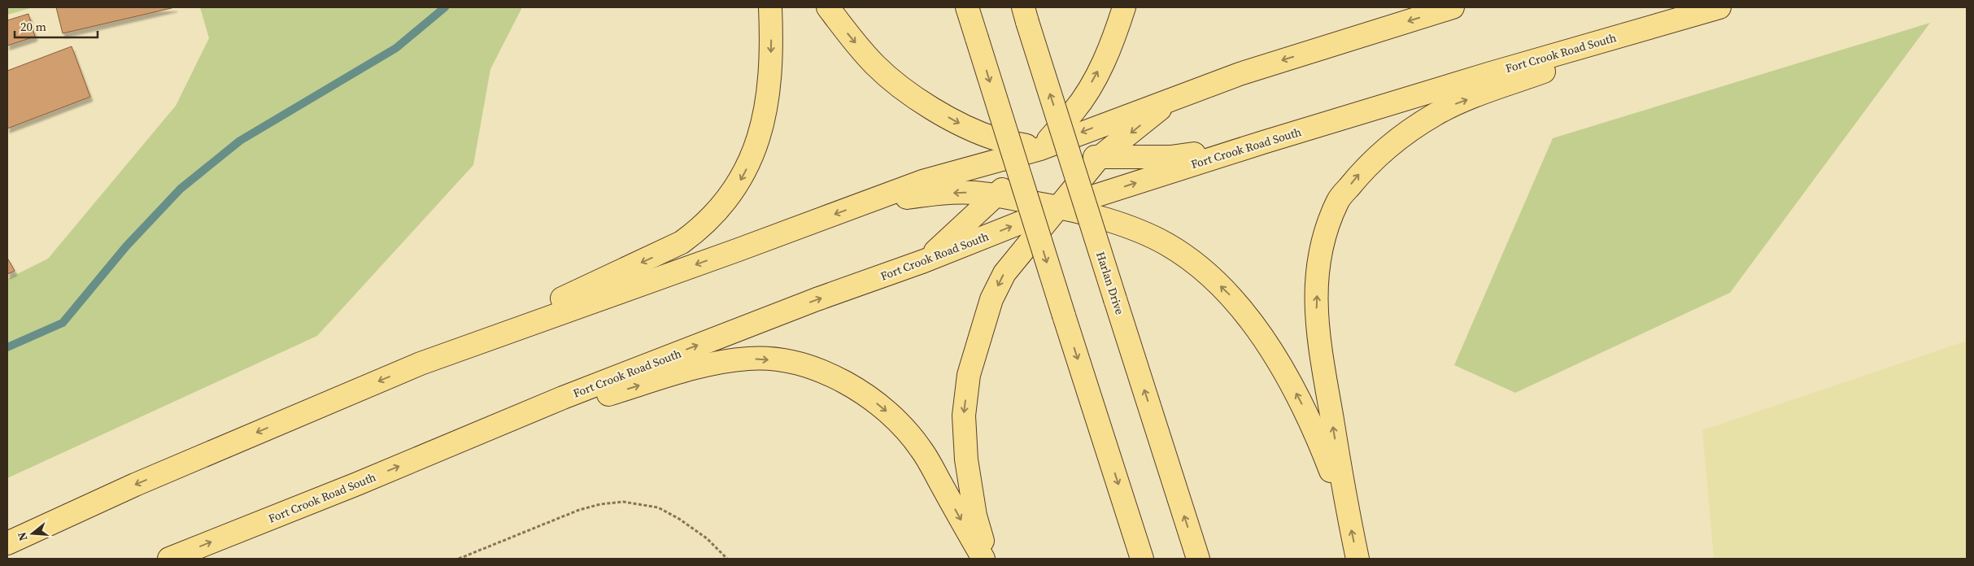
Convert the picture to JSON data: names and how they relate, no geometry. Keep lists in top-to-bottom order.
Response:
{
  "streets": {
    "main road": ["Fort Crook Road South", "Harlan Drive"]
  },
  "scale_bar": "20 m",
  "north": "left"
}
